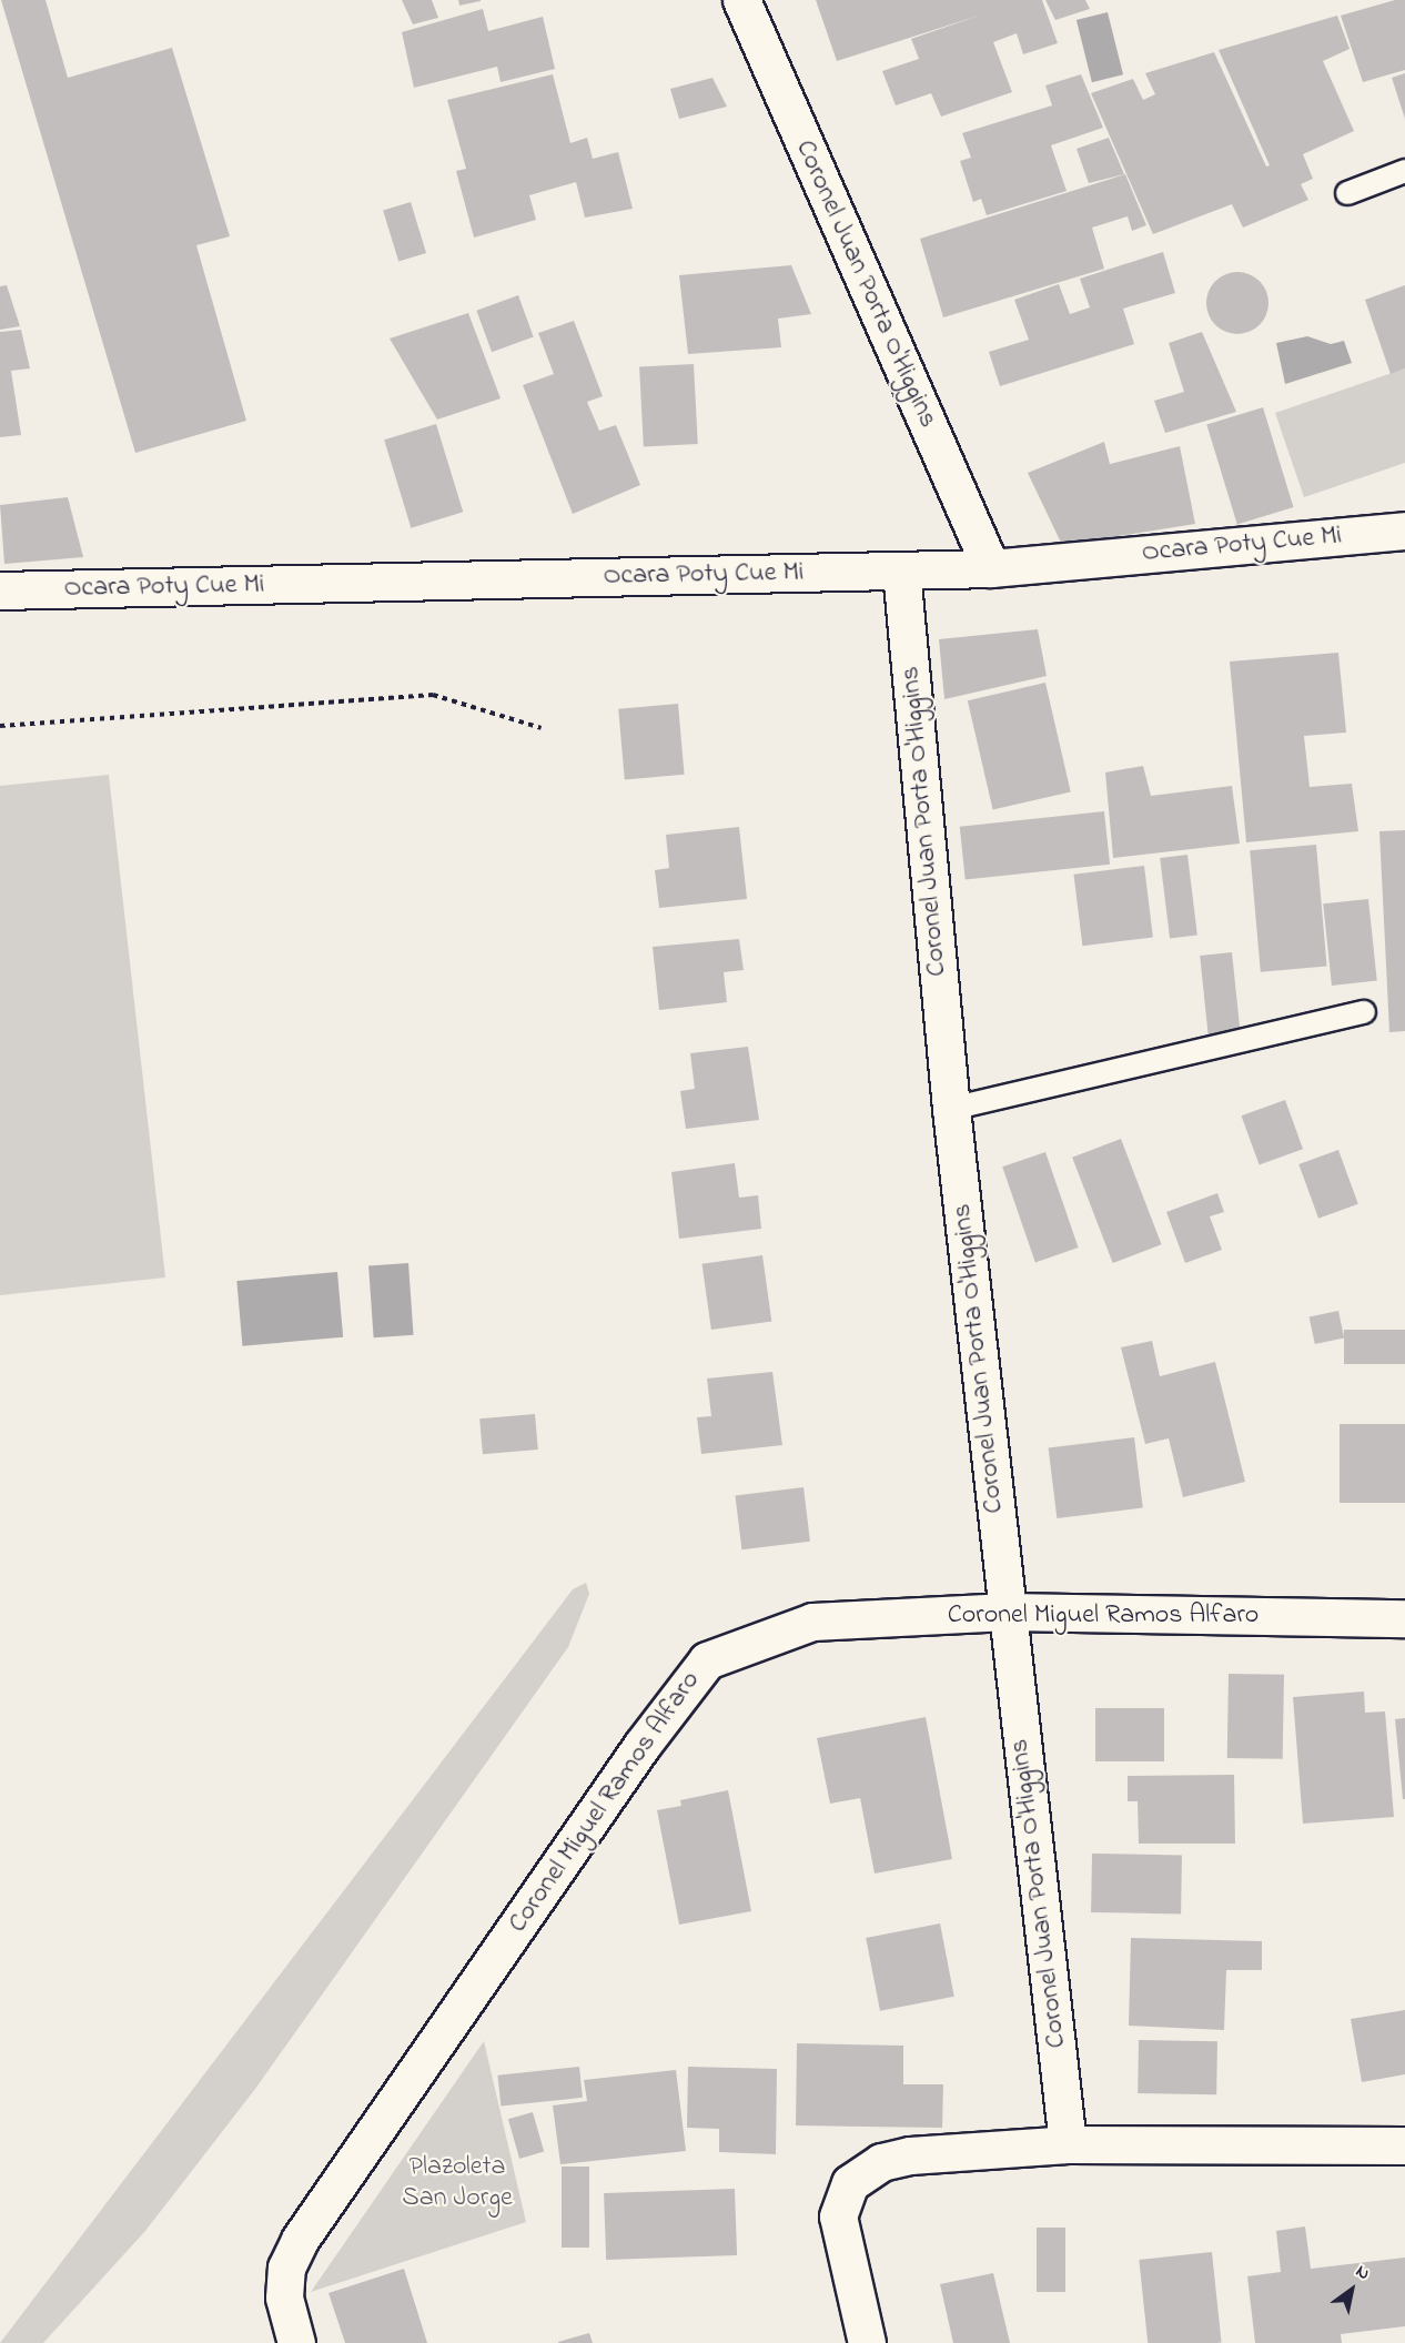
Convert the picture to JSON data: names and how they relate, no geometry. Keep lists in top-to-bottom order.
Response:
{
  "streets": {
    "street": ["Coronel Juan Porta O'Higgins", "Ocara Poty Cue Mi", "Coronel Miguel Ramos Alfaro"]
  },
  "crossings": [
    ["Coronel Juan Porta O'Higgins", "Ocara Poty Cue Mi"],
    ["Coronel Juan Porta O'Higgins", "Coronel Miguel Ramos Alfaro"]
  ],
  "parks": ["Plazoleta San Jorge"],
  "north": "top right"
}
